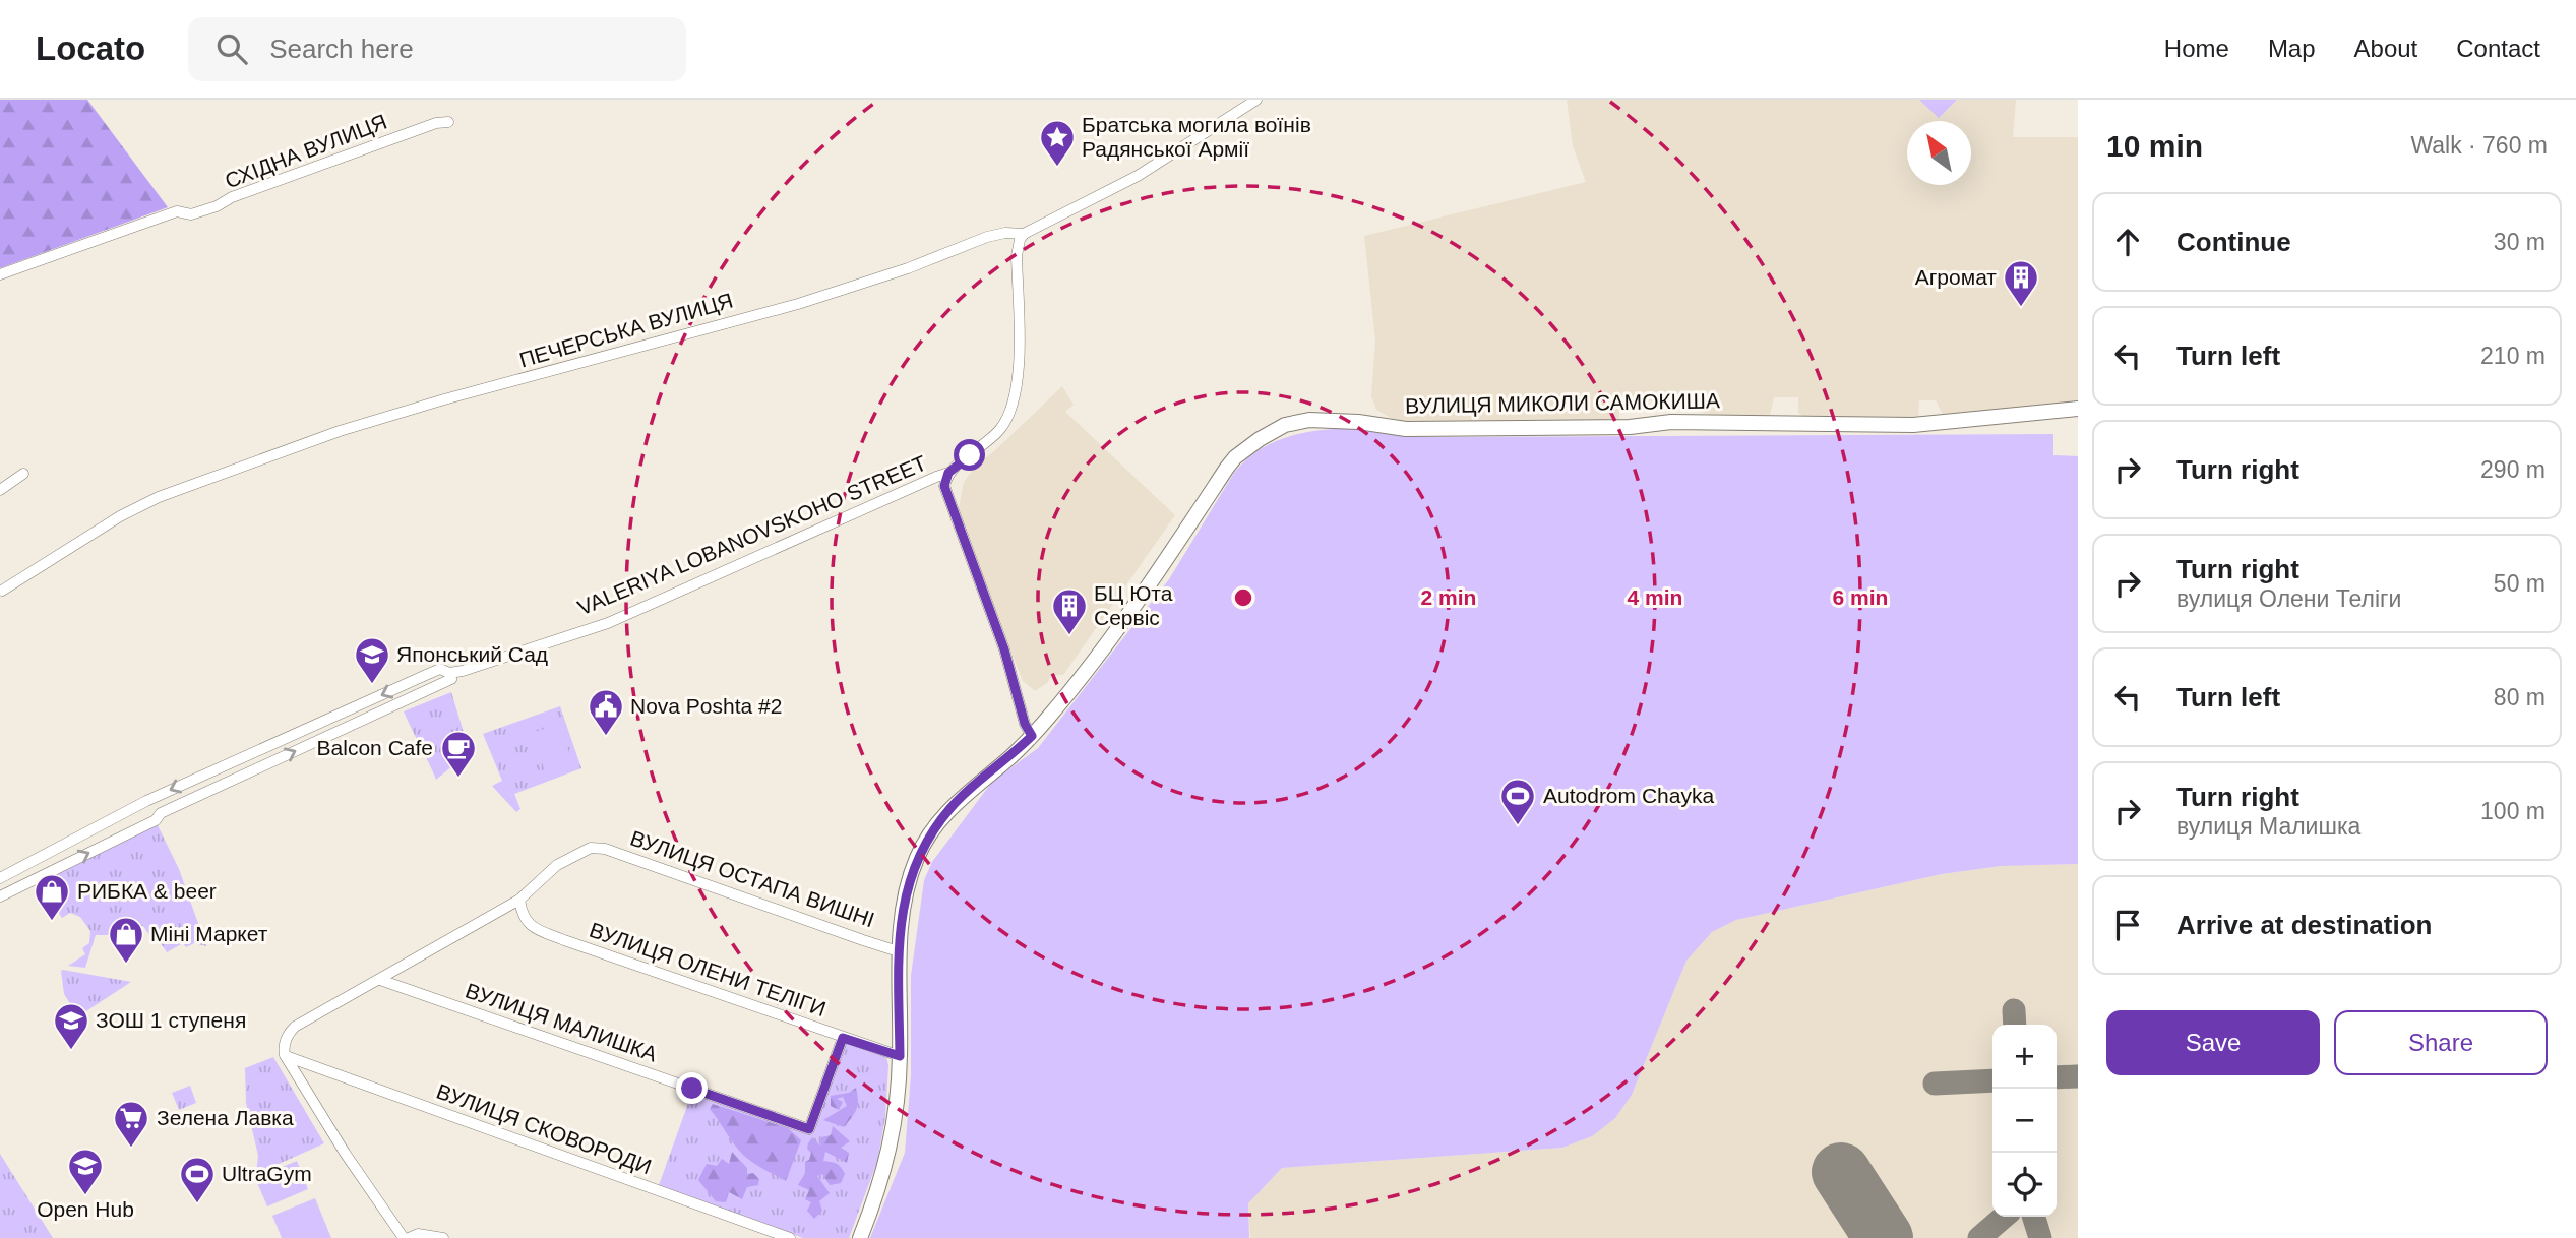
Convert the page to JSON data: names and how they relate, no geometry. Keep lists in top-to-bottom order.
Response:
{
  "streets": {
    "street": [
      "СХІДНА ВУЛИЦЯ",
      "ПЕЧЕРСЬКА ВУЛИЦЯ",
      "ВУЛИЦЯ МИКОЛИ САМОКИША",
      "VALERIYA LOBANOVSKOHO STREET",
      "ВУЛИЦЯ ОСТАПА ВИШНІ",
      "ВУЛИЦЯ ОЛЕНИ ТЕЛІГИ",
      "ВУЛИЦЯ МАЛИШКА",
      "ВУЛИЦЯ СКОВОРОДИ"
    ]
  },
  "crossings": [
    ["ПЕЧЕРСЬКА ВУЛИЦЯ", "VALERIYA LOBANOVSKOHO STREET"],
    ["ВУЛИЦЯ МИКОЛИ САМОКИША", "VALERIYA LOBANOVSKOHO STREET"],
    ["ВУЛИЦЯ МИКОЛИ САМОКИША", "ВУЛИЦЯ ОСТАПА ВИШНІ"],
    ["ВУЛИЦЯ МИКОЛИ САМОКИША", "ВУЛИЦЯ ОЛЕНИ ТЕЛІГИ"],
    ["ВУЛИЦЯ ОСТАПА ВИШНІ", "ВУЛИЦЯ ОЛЕНИ ТЕЛІГИ"],
    ["ВУЛИЦЯ ОЛЕНИ ТЕЛІГИ", "ВУЛИЦЯ МАЛИШКА"]
  ],
  "places": {
    "place": ["Братська могила воїнів Радянської Армії"],
    "building": ["Агромат", "БЦ Юта Сервіс"],
    "school or university": ["Японський Сад", "ЗОШ 1 ступеня", "Open Hub"],
    "public building": ["Nova Poshta #2"],
    "cafe": ["Balcon Cafe"],
    "sports": ["Autodrom Chayka", "UltraGym"],
    "shop": ["РИБКА & beer", "Міні Маркет"],
    "supermarket": ["Зелена Лавка"]
  },
  "north": "top left",
  "page": {
    "header": "Locato",
    "search": "Search here",
    "nav": [
      "Home",
      "Map",
      "About",
      "Contact"
    ],
    "heading": ["10 min", "Walk · 760 m"],
    "list": [
      ["Continue", "30 m"],
      ["Turn left", "210 m"],
      ["Turn right", "290 m"],
      ["Turn right", "вулиця Олени Теліги", "50 m"],
      ["Turn left", "80 m"],
      ["Turn right", "вулиця Малишка", "100 m"],
      "Arrive at destination"
    ],
    "buttons": ["Save", "Share"],
    "map_buttons": ["+", "−"]
  },
  "rings": ["2 min", "4 min", "6 min"]
}
